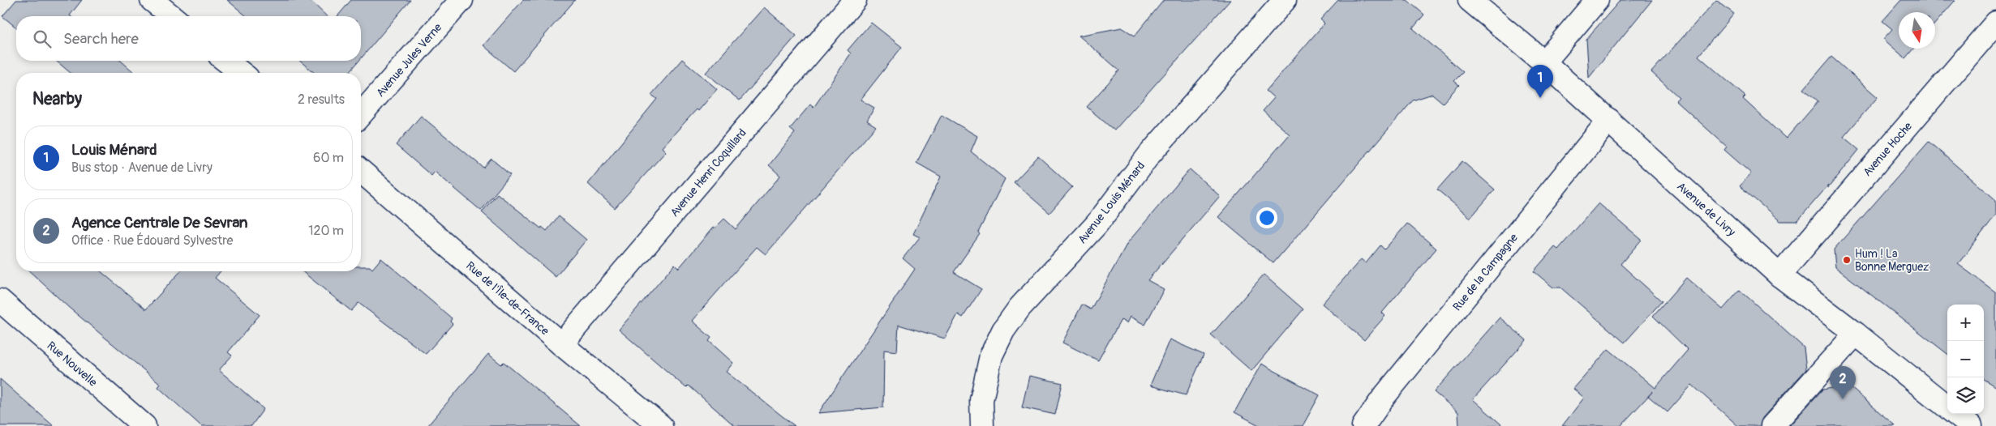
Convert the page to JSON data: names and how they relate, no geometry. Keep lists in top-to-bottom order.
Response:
{
  "streets": {
    "street": [
      "Avenue Jules Verne",
      "Avenue Hoche",
      "Avenue Henri Coquillard",
      "Avenue Louis Ménard",
      "Avenue de Livry",
      "Rue de la Campagne",
      "Rue de l'Île-de-France",
      "Rue Nouvelle"
    ]
  },
  "crossings": [
    ["Avenue Hoche", "Avenue de Livry"],
    ["Avenue Henri Coquillard", "Rue de l'Île-de-France"],
    ["Avenue de Livry", "Rue de la Campagne"]
  ],
  "places": ["Hum ! La Bonne Merguez"],
  "north": "bottom",
  "page": {
    "search": "Search here",
    "pins": ["1", "2"],
    "heading": ["Nearby", "2 results"],
    "list": [
      {
        "mark": "1",
        "name": "Louis Ménard",
        "note": "Bus stop · Avenue de Livry",
        "value": "60 m"
      },
      {
        "mark": "2",
        "name": "Agence Centrale De Sevran",
        "note": "Office · Rue Édouard Sylvestre",
        "value": "120 m"
      }
    ],
    "map_buttons": ["+", "−"]
  }
}
